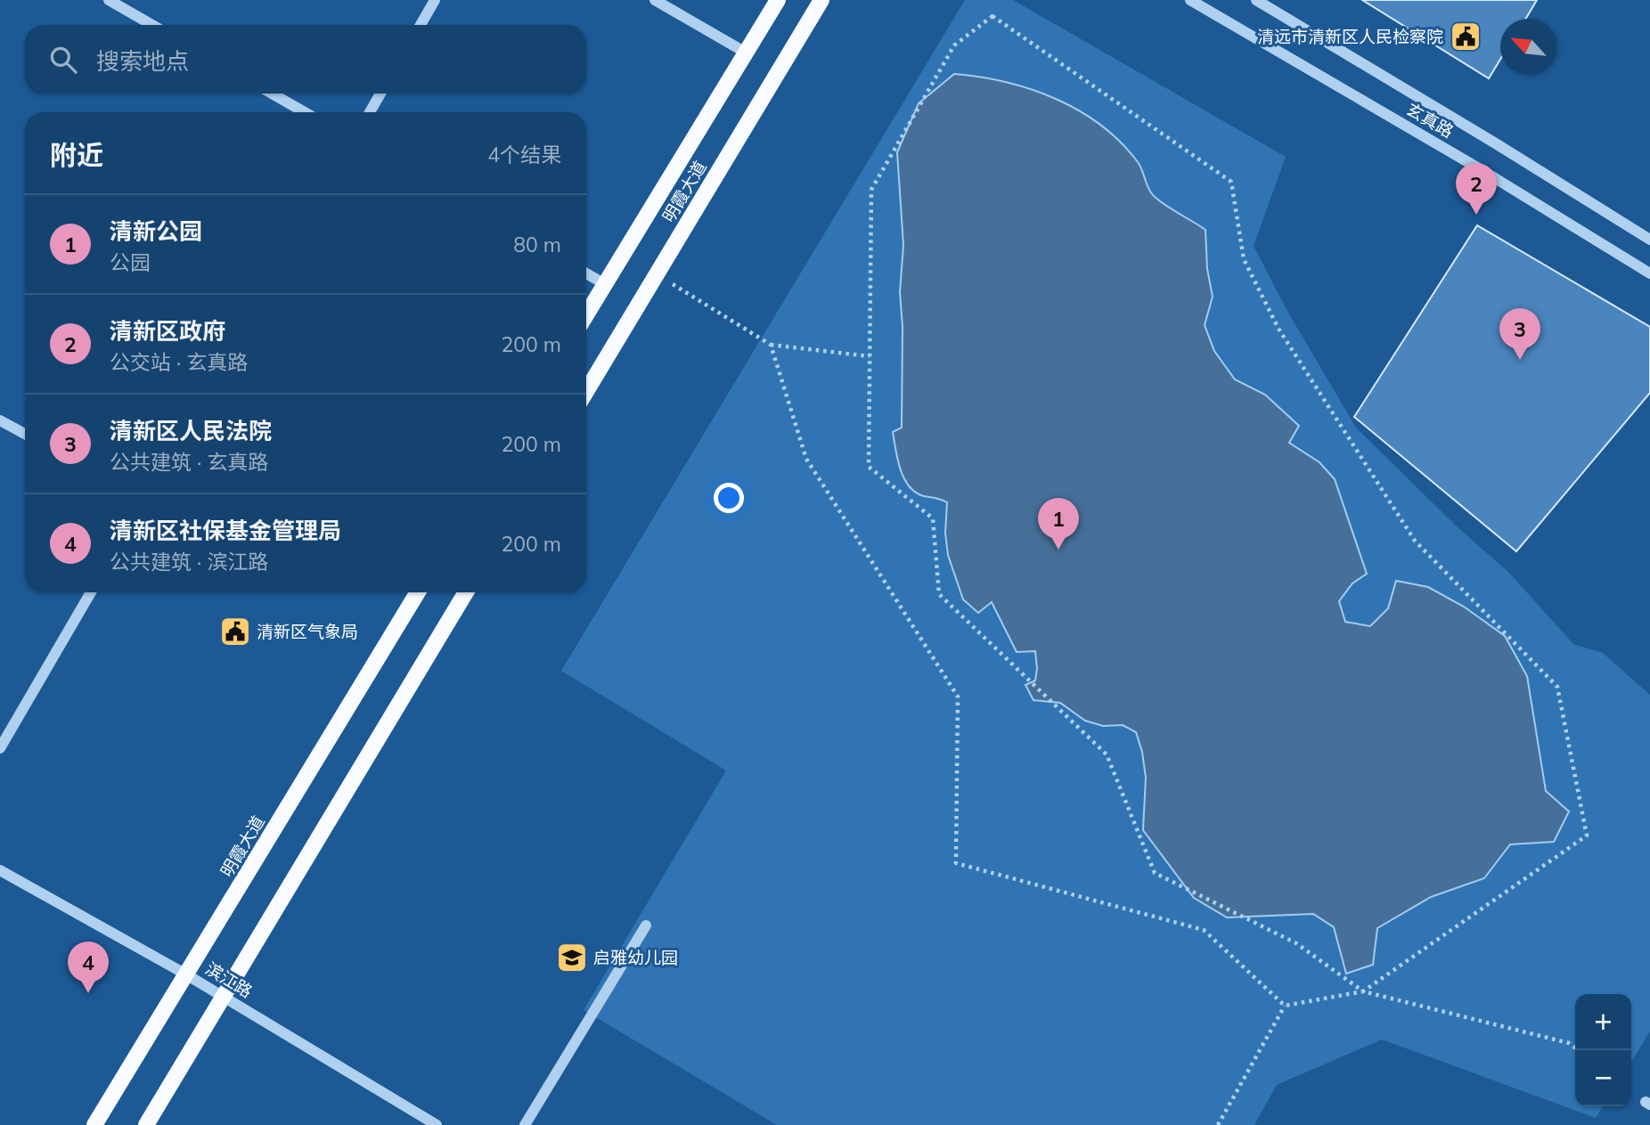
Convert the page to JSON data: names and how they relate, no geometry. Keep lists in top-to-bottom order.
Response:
{
  "streets": {
    "main road": ["明霞大道"],
    "street": ["玄真路", "滨江路"]
  },
  "crossings": [
    ["明霞大道", "滨江路"]
  ],
  "places": {
    "public building": ["清远市清新区人民检察院", "清新区气象局"],
    "school or university": ["启雅幼儿园"]
  },
  "north": "top left",
  "page": {
    "search": "搜索地点",
    "heading": ["附近", "4个结果"],
    "pins": [
      "2",
      "3",
      "1",
      "4"
    ],
    "list": [
      {
        "mark": "1",
        "name": "清新公园",
        "note": "公园",
        "value": "80 m"
      },
      {
        "mark": "2",
        "name": "清新区政府",
        "note": "公交站 · 玄真路",
        "value": "200 m"
      },
      {
        "mark": "3",
        "name": "清新区人民法院",
        "note": "公共建筑 · 玄真路",
        "value": "200 m"
      },
      {
        "mark": "4",
        "name": "清新区社保基金管理局",
        "note": "公共建筑 · 滨江路",
        "value": "200 m"
      }
    ],
    "map_buttons": ["+", "−"]
  }
}
